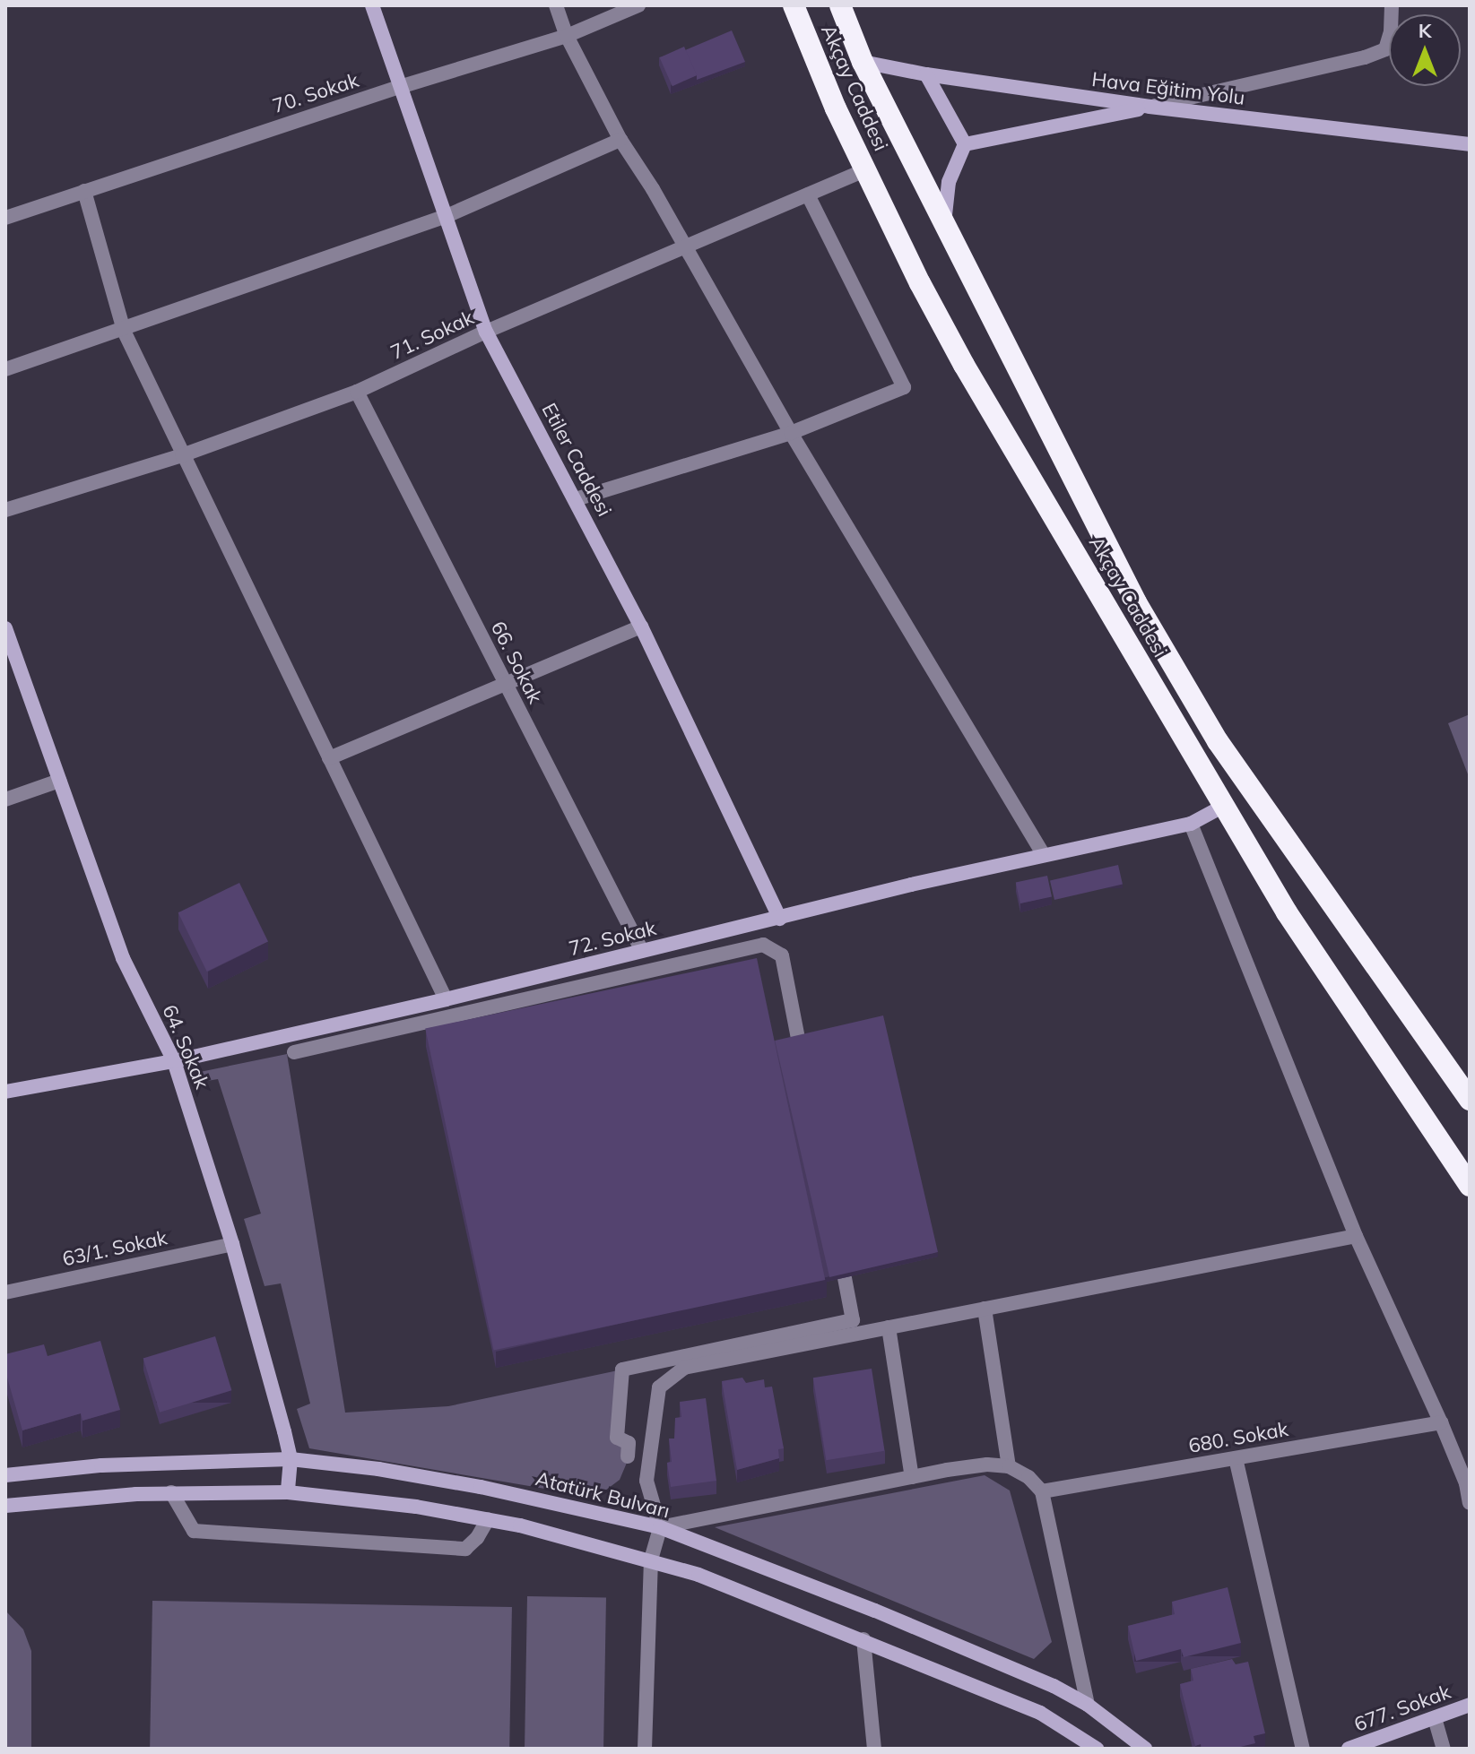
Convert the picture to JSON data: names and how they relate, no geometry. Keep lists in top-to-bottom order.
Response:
{
  "streets": {
    "highway": ["Akçay Caddesi"],
    "street": [
      "Hava Eğitim Yolu",
      "70. Sokak",
      "71. Sokak",
      "Etiler Caddesi",
      "66. Sokak",
      "72. Sokak",
      "64. Sokak",
      "63/1. Sokak",
      "680. Sokak",
      "Atatürk Bulvarı",
      "677. Sokak"
    ]
  },
  "crossings": [
    ["Akçay Caddesi", "Hava Eğitim Yolu"],
    ["Akçay Caddesi", "71. Sokak"],
    ["Akçay Caddesi", "72. Sokak"],
    ["70. Sokak", "Etiler Caddesi"],
    ["71. Sokak", "Etiler Caddesi"],
    ["71. Sokak", "66. Sokak"],
    ["Etiler Caddesi", "72. Sokak"],
    ["66. Sokak", "72. Sokak"],
    ["72. Sokak", "64. Sokak"],
    ["64. Sokak", "63/1. Sokak"],
    ["64. Sokak", "Atatürk Bulvarı"]
  ],
  "north": "top"
}
